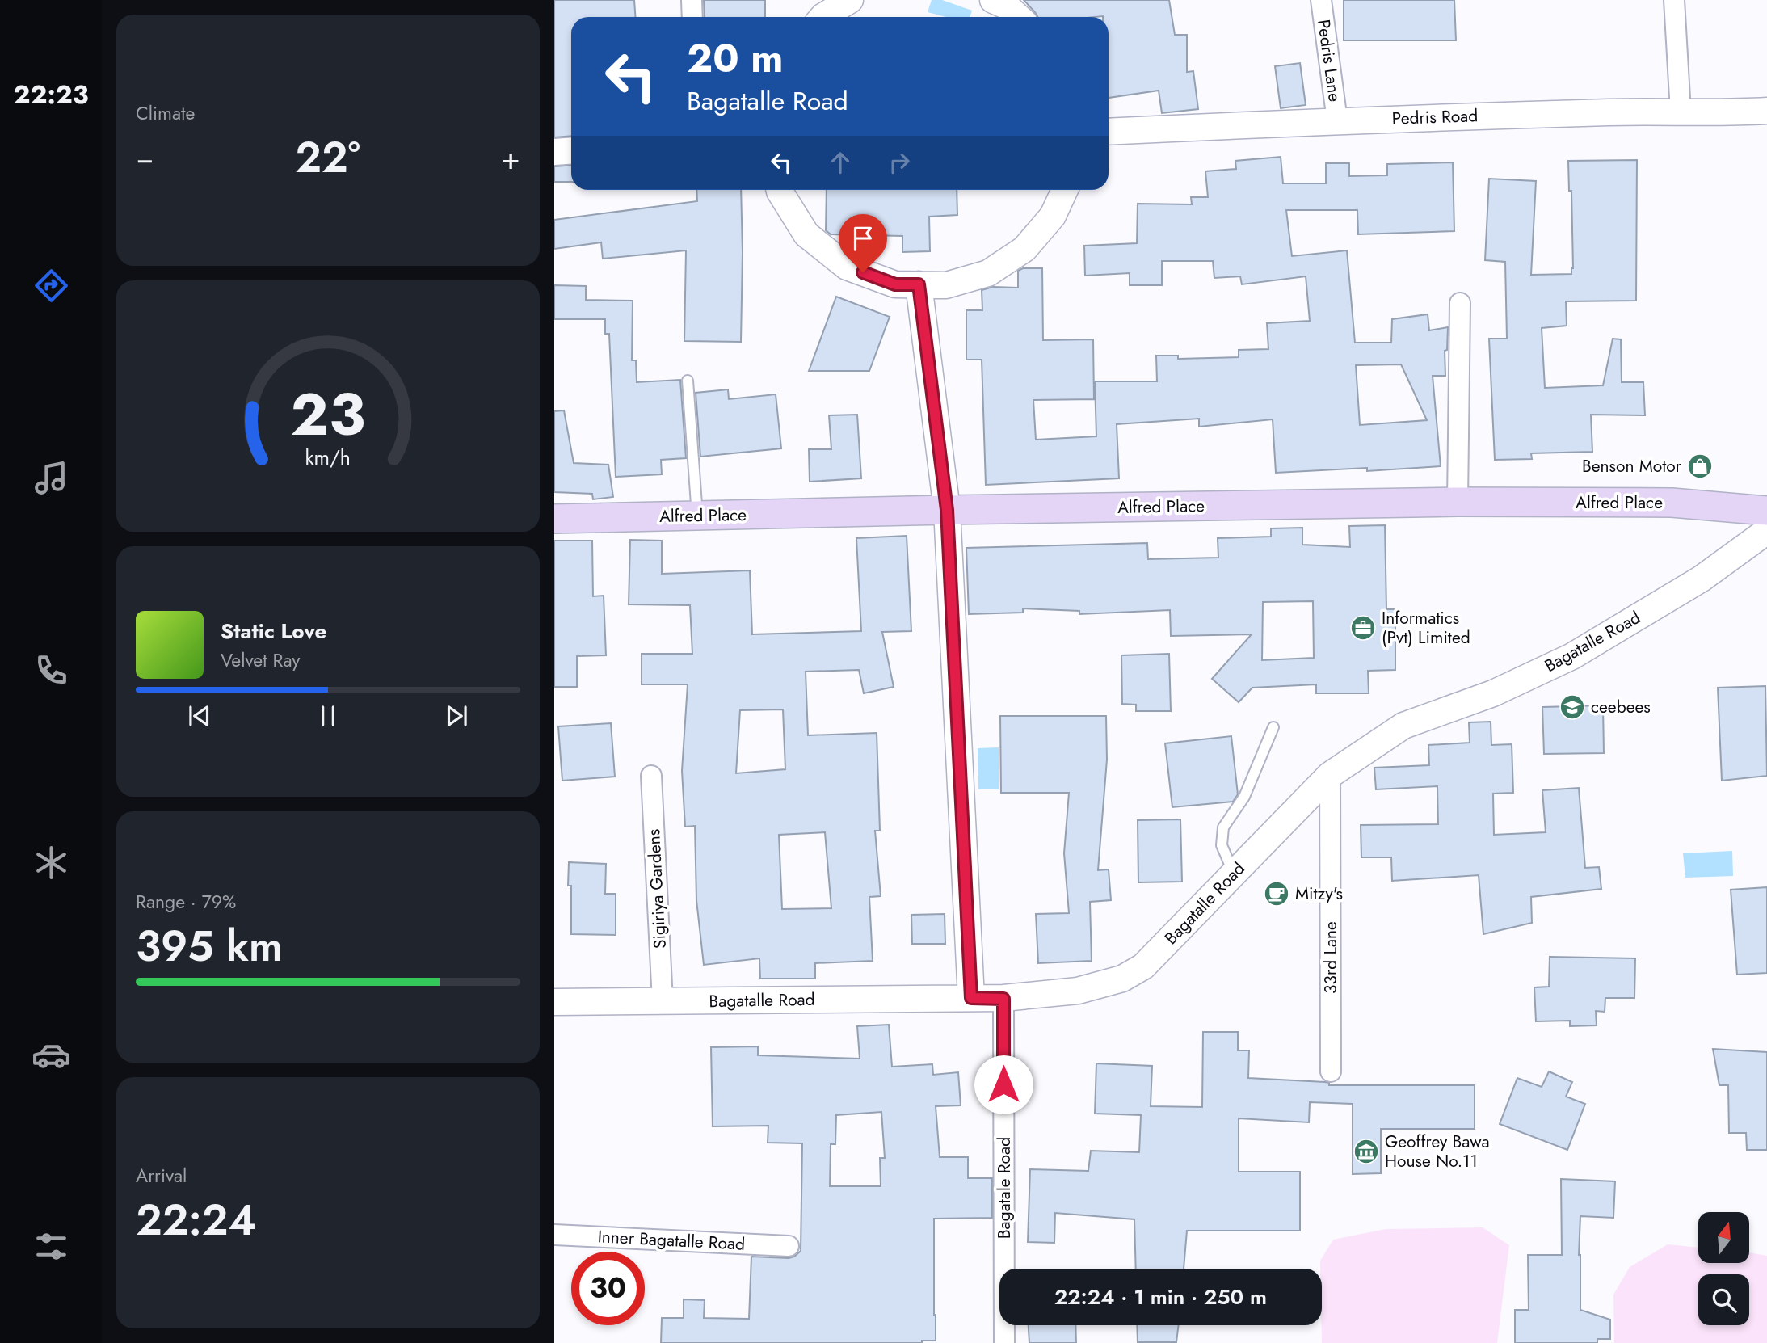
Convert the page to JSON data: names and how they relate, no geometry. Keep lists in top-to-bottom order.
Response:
{
  "streets": {
    "main road": ["Alfred Place"],
    "street": [
      "Pedris Lane",
      "Pedris Road",
      "Bagatalle Road",
      "Sigiriya Gardens",
      "33rd Lane",
      "Bagatale Road",
      "Inner Bagatalle Road"
    ]
  },
  "crossings": [
    ["Pedris Lane", "Pedris Road"],
    ["Bagatalle Road", "Sigiriya Gardens"],
    ["Bagatalle Road", "33rd Lane"],
    ["Bagatalle Road", "Bagatale Road"]
  ],
  "places": {
    "shop": ["Benson Motor"],
    "office": ["Informatics (Pvt) Limited"],
    "school or university": ["ceebees"],
    "cafe": ["Mitzy's"],
    "museum": ["Geoffrey Bawa House No.11"]
  },
  "north": "top",
  "page": {
    "tabs": "22:23",
    "tile": [
      "Climate",
      ["Range · 79%", "395 km"],
      ["Arrival", "22:24"]
    ],
    "turn": ["20 m", "Bagatalle Road"],
    "heat": ["−", "22°", "+"],
    "song": ["Static Love", "Velvet Ray"],
    "limit": "30",
    "trip": "22:24 · 1 min · 250 m",
    "gauge": ["23", "km/h"]
  }
}
